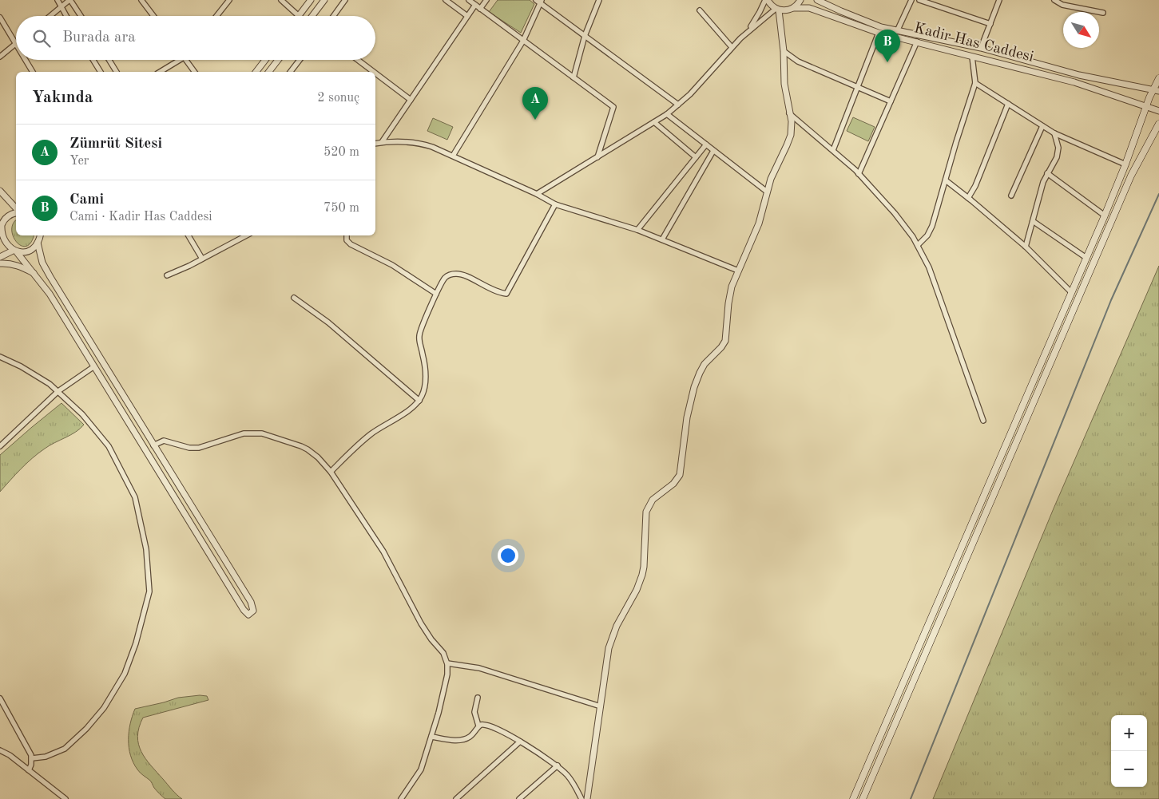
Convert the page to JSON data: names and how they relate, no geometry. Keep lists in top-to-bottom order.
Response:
{
  "streets": {
    "street": ["Kadir Has Caddesi"]
  },
  "north": "bottom right",
  "page": {
    "search": "Burada ara",
    "pins": ["B", "A"],
    "heading": ["Yakında", "2 sonuç"],
    "list": [
      {
        "mark": "A",
        "name": "Zümrüt Sitesi",
        "note": "Yer",
        "value": "520 m"
      },
      {
        "mark": "B",
        "name": "Cami",
        "note": "Cami · Kadir Has Caddesi",
        "value": "750 m"
      }
    ],
    "map_buttons": ["+", "−"]
  }
}
